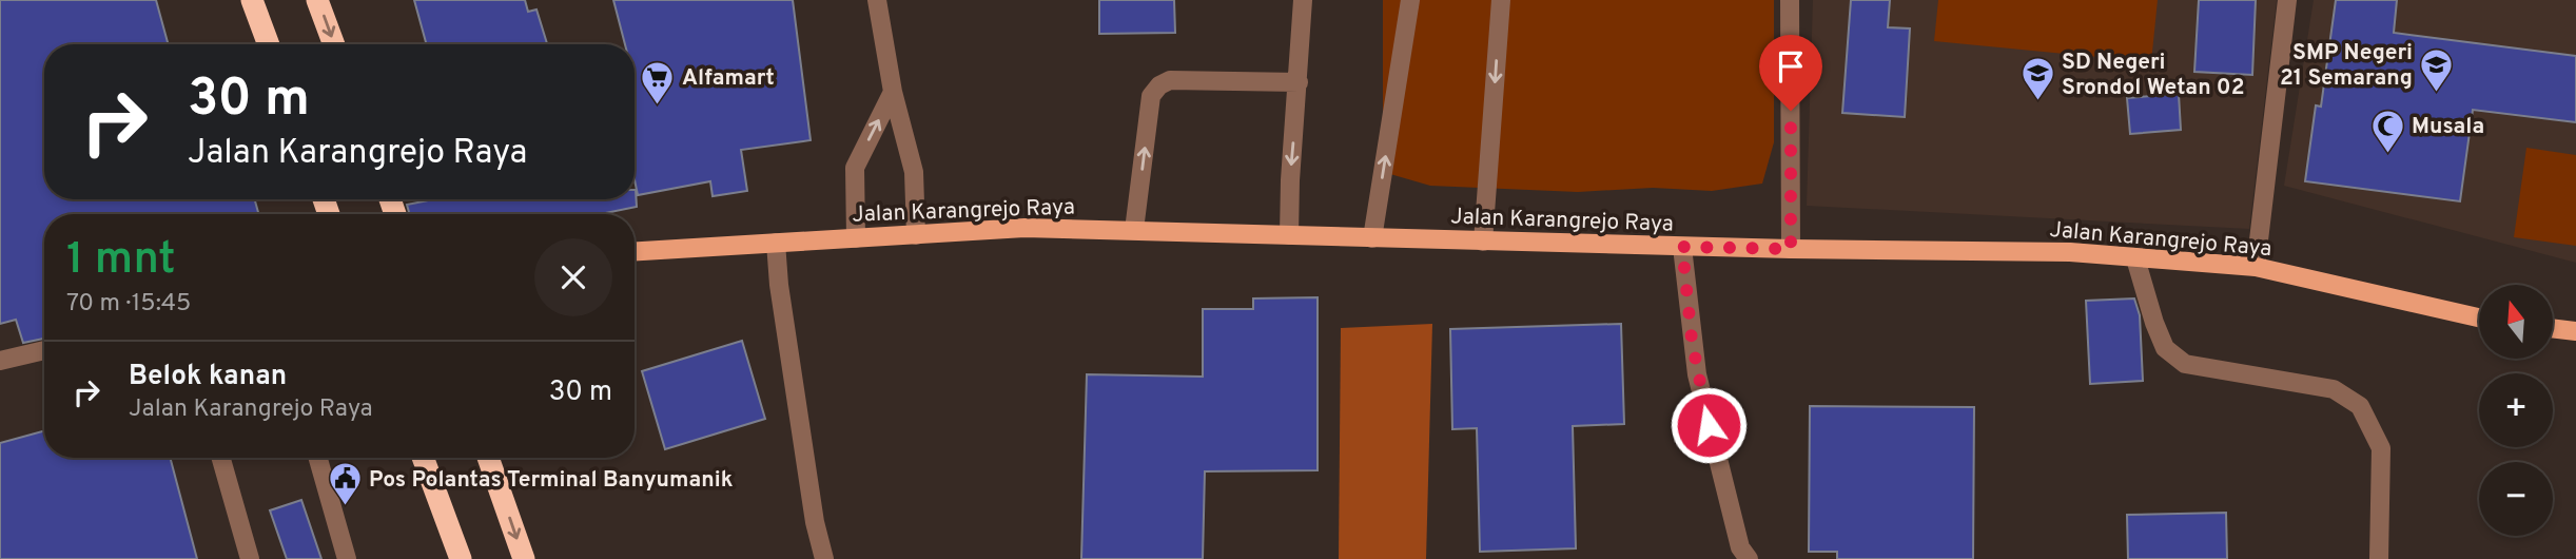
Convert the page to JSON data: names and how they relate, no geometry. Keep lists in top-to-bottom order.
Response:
{
  "streets": {
    "main road": ["Jalan Karangrejo Raya"]
  },
  "places": {
    "school or university": ["SMP Negeri 21 Semarang", "SD Negeri Srondol Wetan 02"],
    "supermarket": ["Alfamart"],
    "mosque": ["Musala"],
    "public building": ["Pos Polantas Terminal Banyumanik"]
  },
  "north": "top",
  "page": {
    "turn": ["30 m", "Jalan Karangrejo Raya"],
    "heading": ["1 mnt", "70 m · 15:45"],
    "map_buttons": ["+", "−"],
    "list": [
      {
        "name": "Belok kanan",
        "note": "Jalan Karangrejo Raya",
        "value": "30 m"
      }
    ]
  }
}
